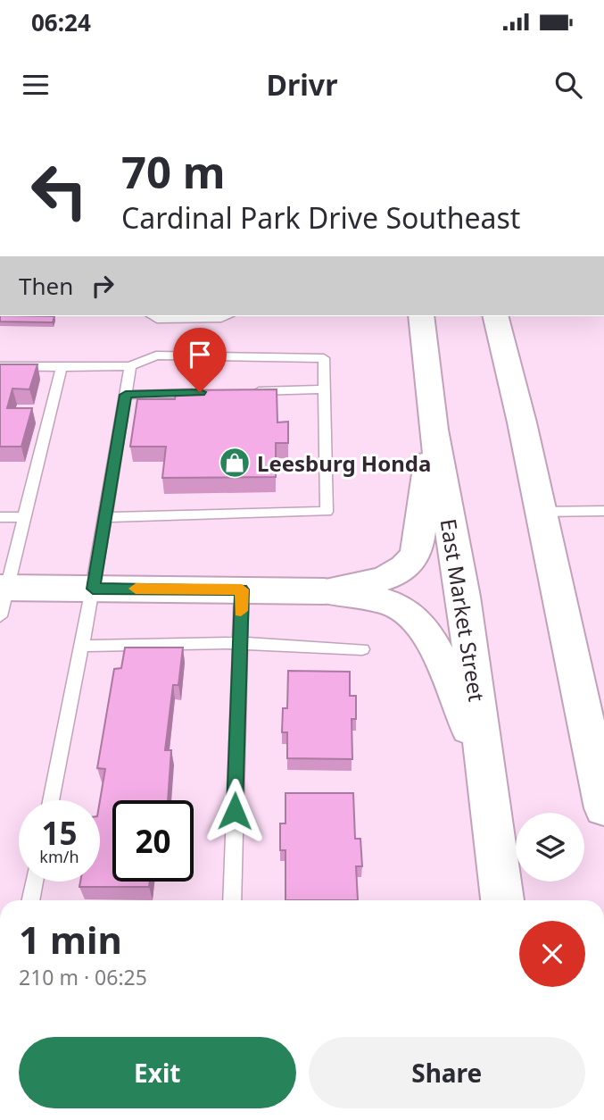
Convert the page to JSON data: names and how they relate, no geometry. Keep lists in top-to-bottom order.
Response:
{
  "streets": {
    "main road": ["East Market Street"]
  },
  "places": {
    "shop": ["Leesburg Honda"]
  },
  "page": {
    "status": "06:24",
    "header": "Drivr",
    "turn": ["70 m", "Cardinal Park Drive Southeast"],
    "then": "Then",
    "speed": "15 km/h",
    "limit": "20",
    "heading": ["1 min", "210 m · 06:25"],
    "buttons": ["Exit", "Share"]
  }
}
